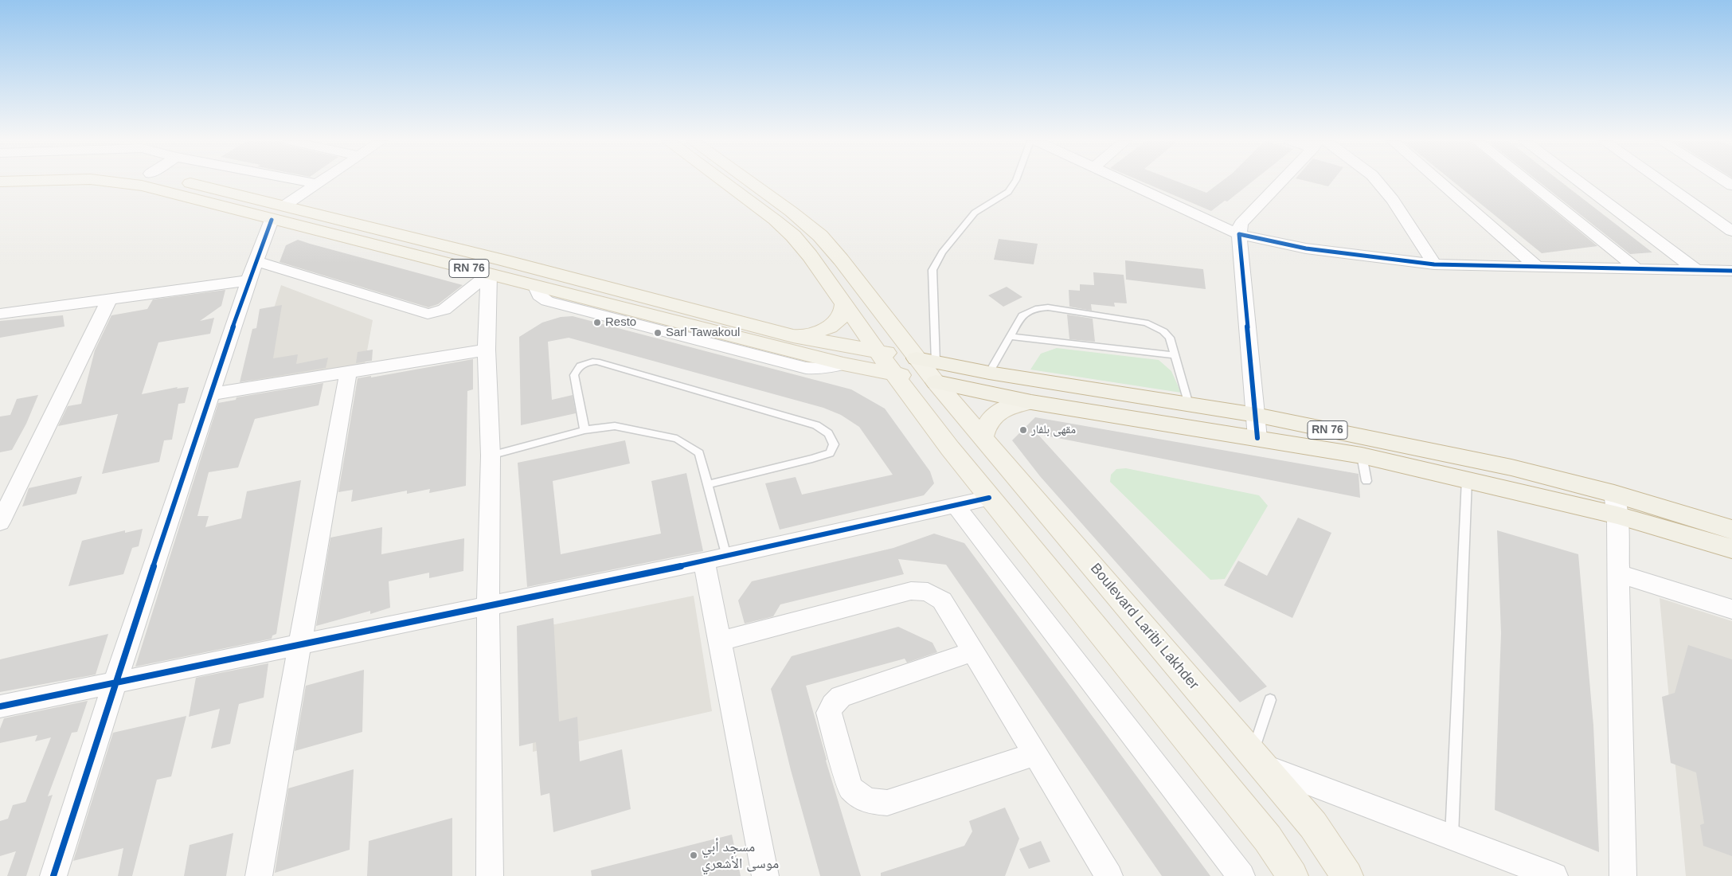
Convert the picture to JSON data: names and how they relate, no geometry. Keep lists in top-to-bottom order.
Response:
{
  "streets": {
    "highway": ["RN 76"],
    "main road": ["Boulevard Laribi Lakhder"]
  },
  "crossings": [
    ["RN 76", "Boulevard Laribi Lakhder"]
  ],
  "places": [
    "Resto",
    "Sarl Tawakoul",
    "مقهى بلفار",
    "مسجد أبي موسى الأشعري"
  ]
}
